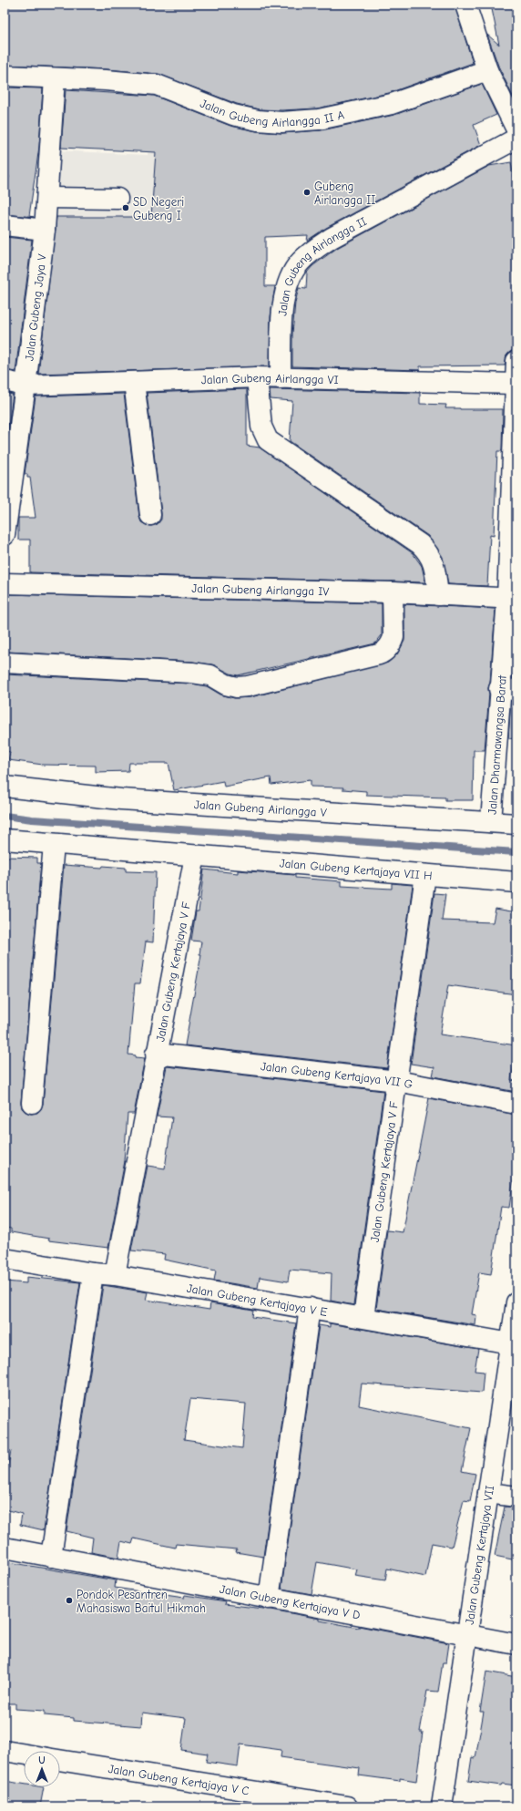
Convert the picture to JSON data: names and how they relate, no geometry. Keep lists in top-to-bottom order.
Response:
{
  "streets": {
    "street": [
      "Jalan Gubeng Airlangga II A",
      "Jalan Gubeng Airlangga II",
      "Jalan Gubeng Jaya V",
      "Jalan Gubeng Airlangga VI",
      "Jalan Gubeng Airlangga IV",
      "Jalan Dharmawangsa Barat",
      "Jalan Gubeng Airlangga V",
      "Jalan Gubeng Kertajaya VII H",
      "Jalan Gubeng Kertajaya V F",
      "Jalan Gubeng Kertajaya VII G",
      "Jalan Gubeng Kertajaya V E",
      "Jalan Gubeng Kertajaya VII",
      "Jalan Gubeng Kertajaya V D",
      "Jalan Gubeng Kertajaya V C"
    ]
  },
  "crossings": [
    ["Jalan Gubeng Airlangga II A", "Jalan Gubeng Jaya V"],
    ["Jalan Gubeng Airlangga II", "Jalan Gubeng Airlangga VI"],
    ["Jalan Gubeng Jaya V", "Jalan Gubeng Airlangga VI"],
    ["Jalan Gubeng Airlangga VI", "Jalan Dharmawangsa Barat"],
    ["Jalan Gubeng Airlangga IV", "Jalan Dharmawangsa Barat"],
    ["Jalan Dharmawangsa Barat", "Jalan Gubeng Airlangga V"],
    ["Jalan Gubeng Kertajaya VII H", "Jalan Gubeng Kertajaya V F"],
    ["Jalan Gubeng Kertajaya V F", "Jalan Gubeng Kertajaya VII G"],
    ["Jalan Gubeng Kertajaya V F", "Jalan Gubeng Kertajaya V E"],
    ["Jalan Gubeng Kertajaya V E", "Jalan Gubeng Kertajaya VII"],
    ["Jalan Gubeng Kertajaya VII", "Jalan Gubeng Kertajaya V D"]
  ],
  "places": ["Gubeng Airlangga II", "SD Negeri Gubeng I", "Pondok Pesantren Mahasiswa Baitul Hikmah"],
  "north": "top"
}
